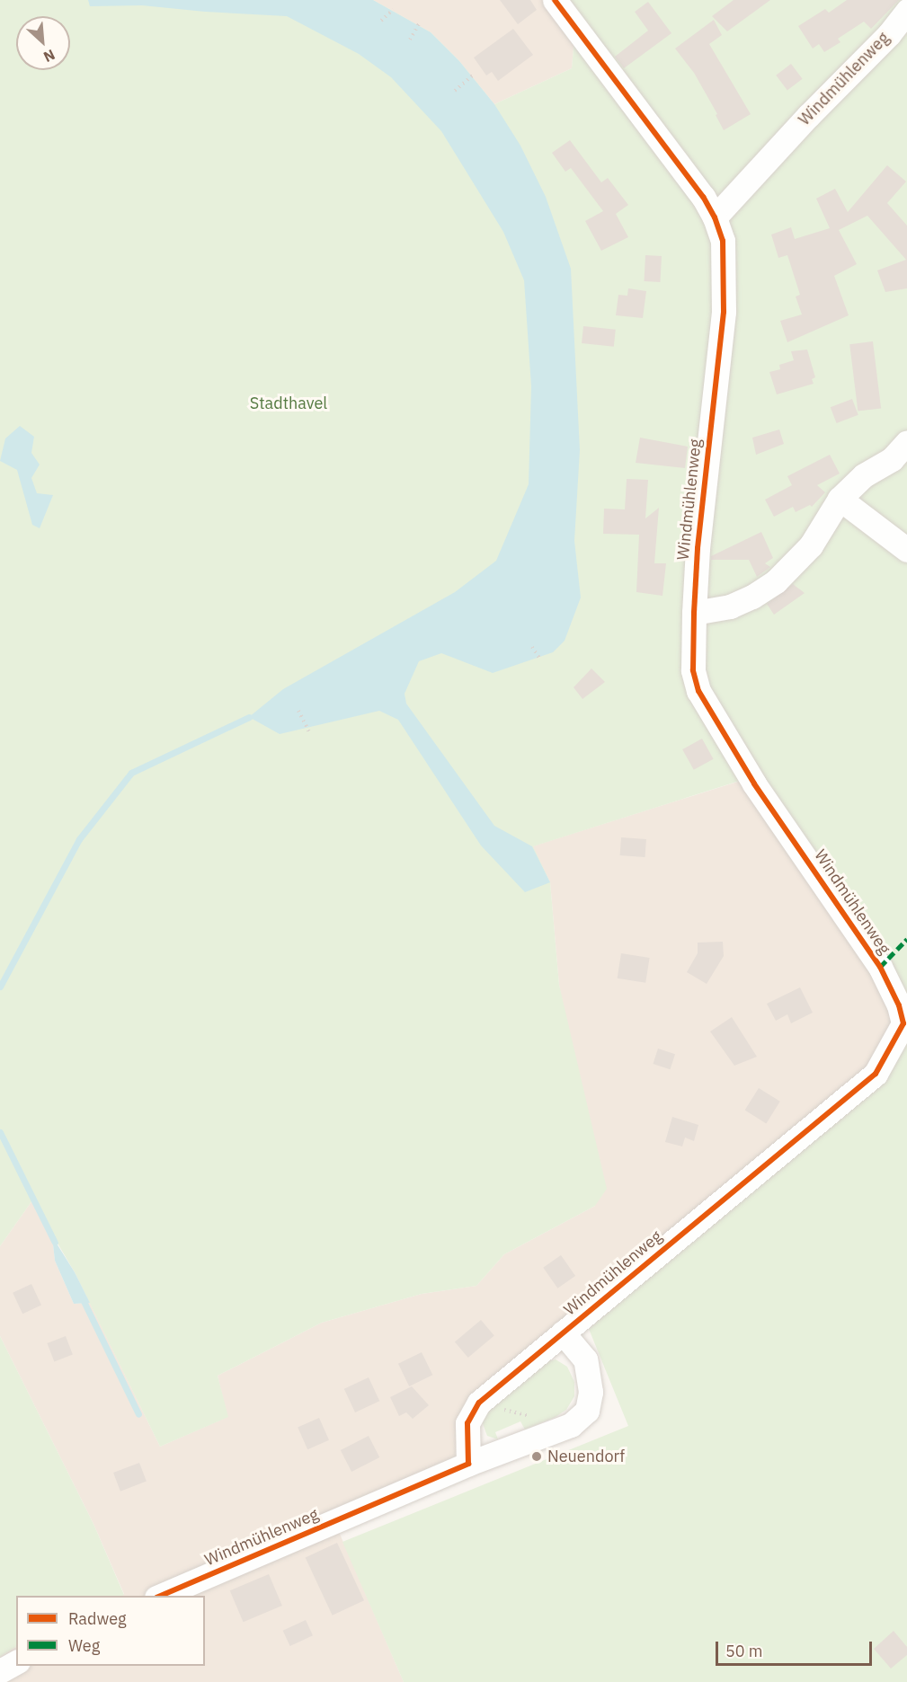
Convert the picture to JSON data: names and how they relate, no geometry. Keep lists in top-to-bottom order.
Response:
{
  "streets": {
    "street": ["Windmühlenweg"]
  },
  "parks": ["Stadthavel"],
  "places": ["Neuendorf"],
  "legend": ["Radweg", "Weg"],
  "scale_bar": "50 m",
  "north": "bottom right"
}
